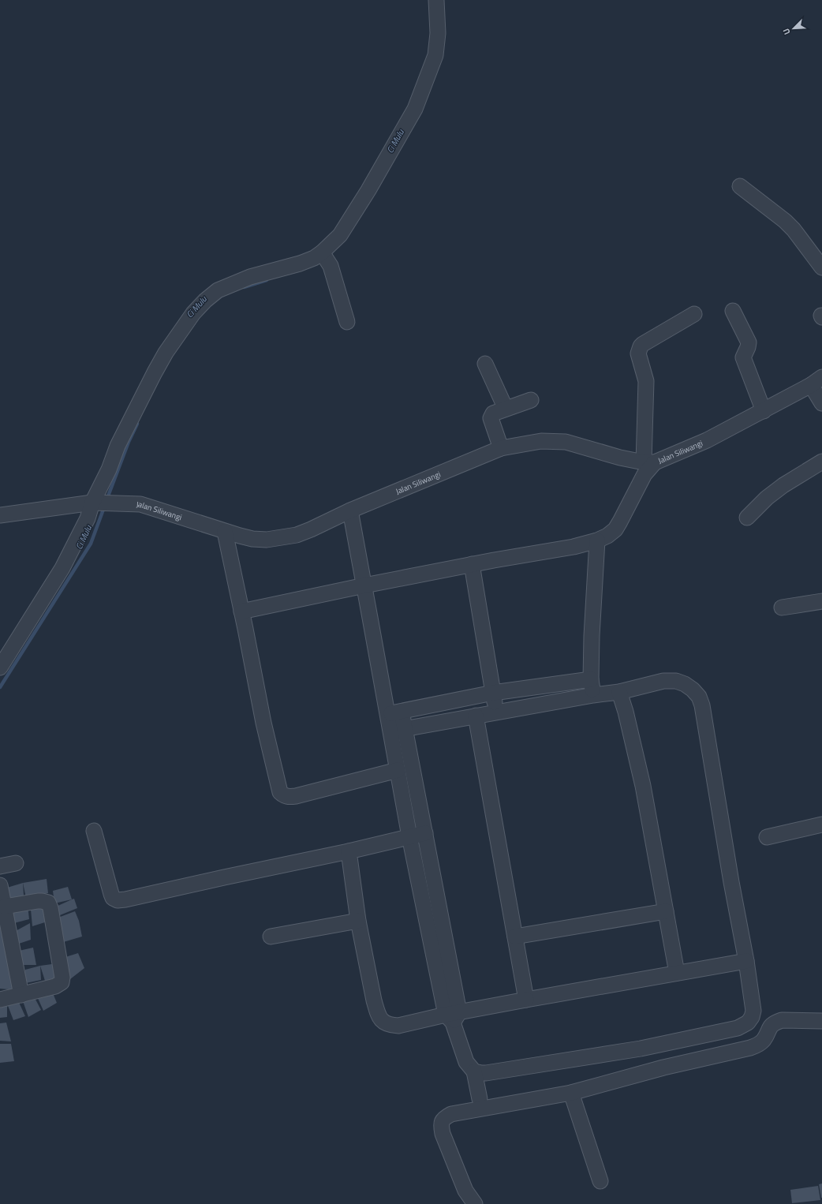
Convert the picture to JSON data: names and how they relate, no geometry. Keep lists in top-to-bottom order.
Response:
{
  "streets": {
    "street": ["Jalan Siliwangi"]
  },
  "water": ["Ci Mulu"],
  "north": "bottom left"
}
